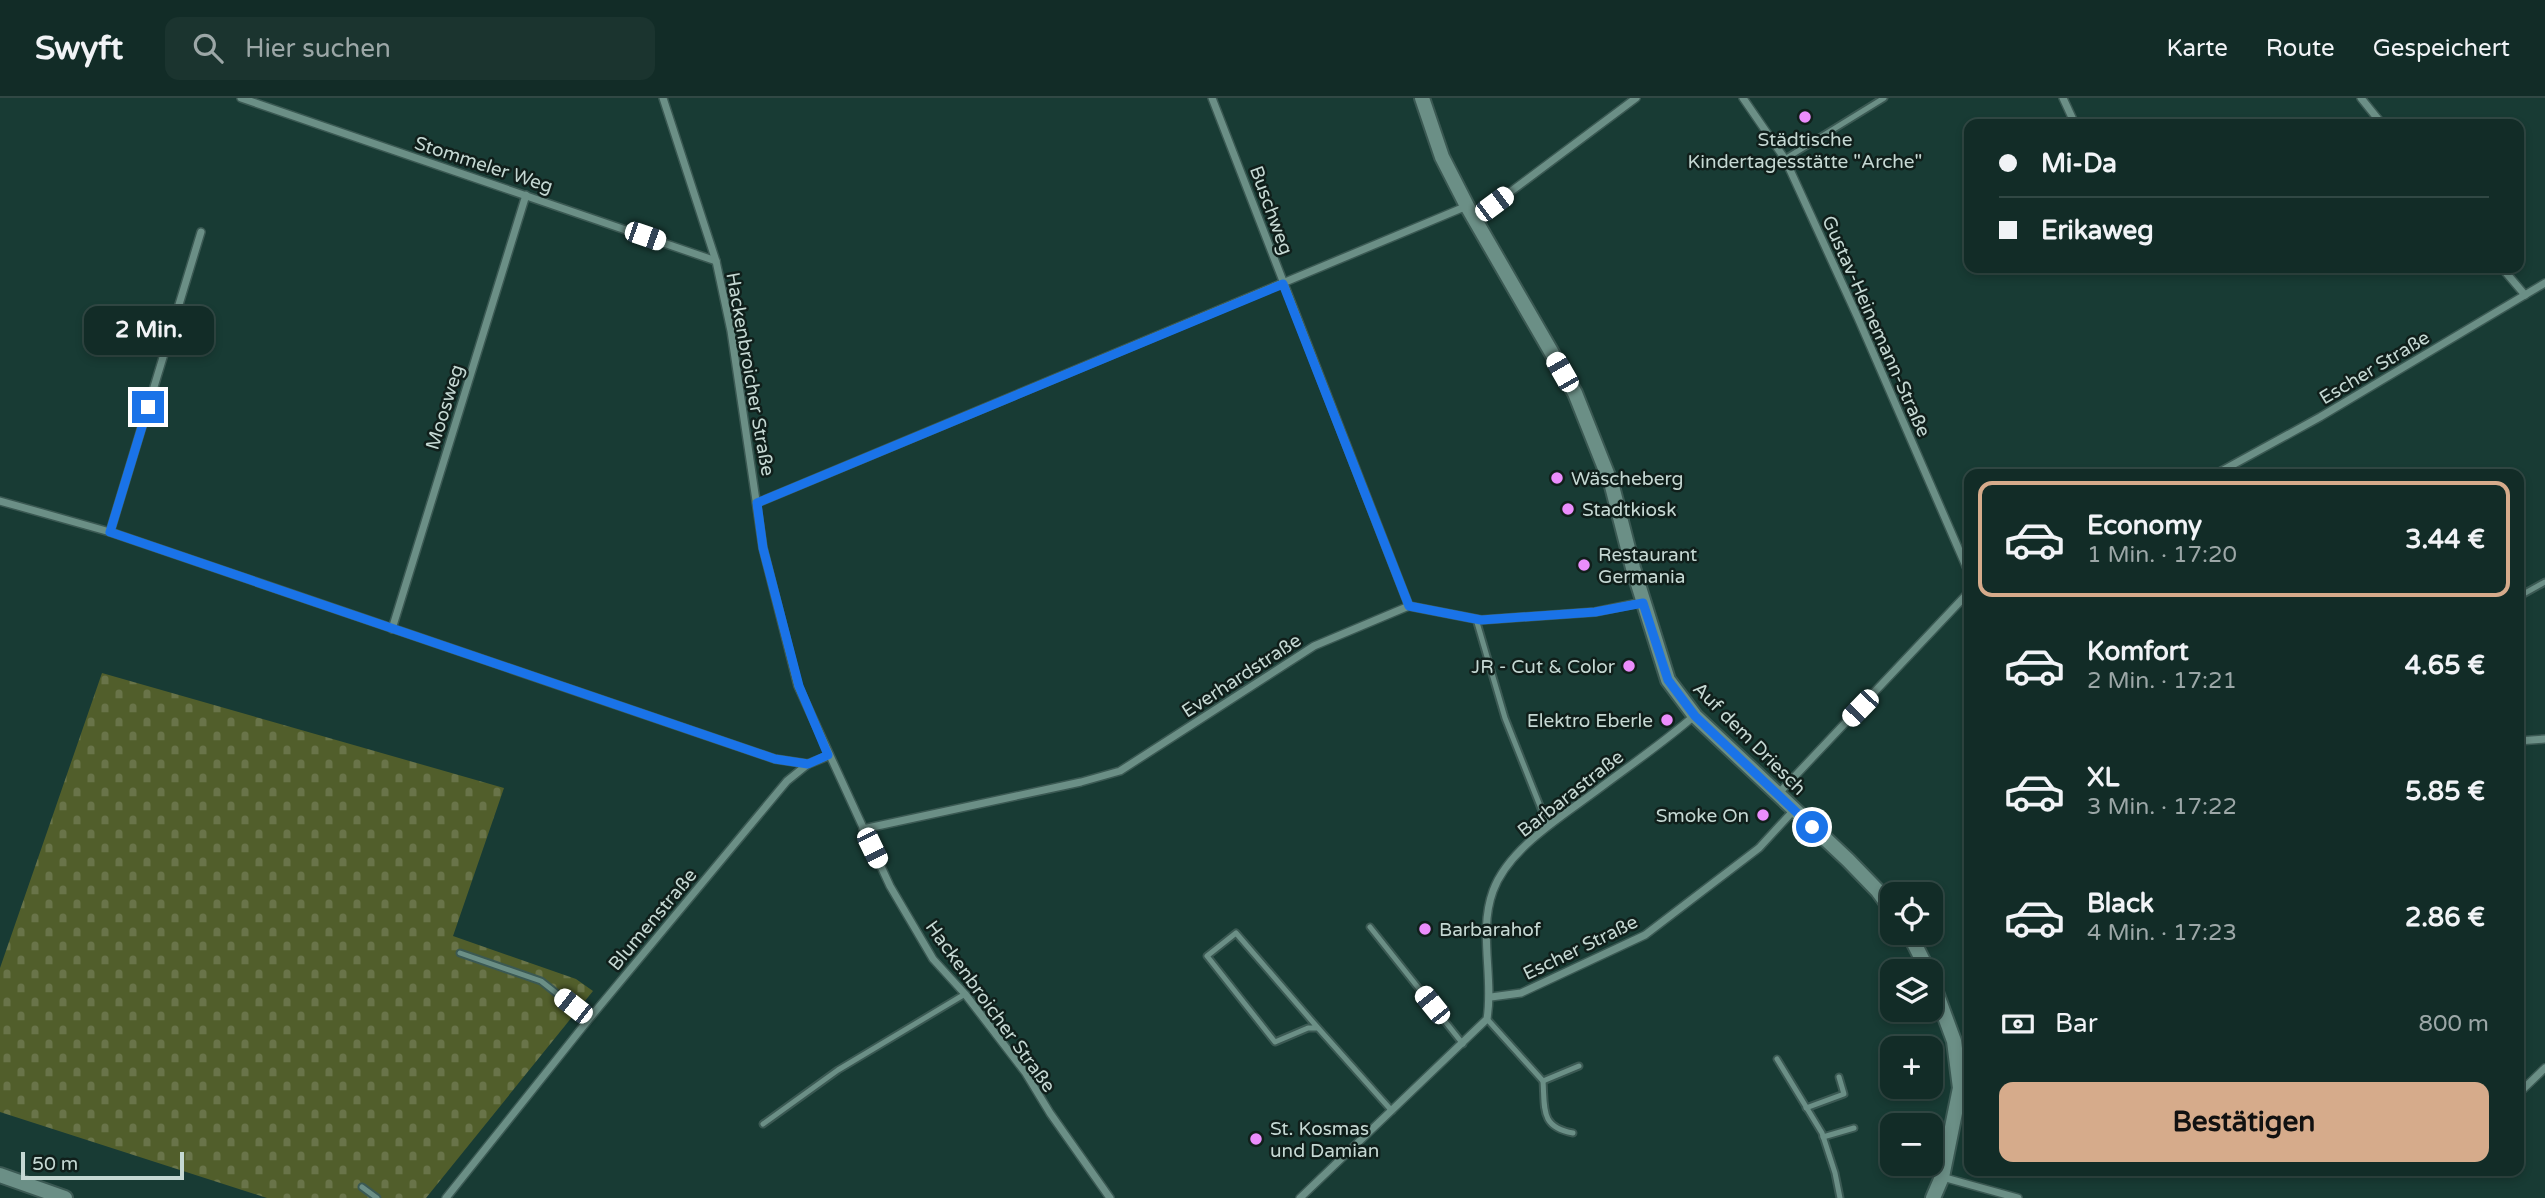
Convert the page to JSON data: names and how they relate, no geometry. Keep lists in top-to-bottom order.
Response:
{
  "streets": {
    "main road": ["Auf dem Driesch"],
    "street": [
      "Stommeler Weg",
      "Buschweg",
      "Gustav-Heinemann-Straße",
      "Escher Straße",
      "Hackenbroicher Straße",
      "Moosweg",
      "Everhardstraße",
      "Barbarastraße",
      "Blumenstraße"
    ]
  },
  "crossings": [
    ["Stommeler Weg", "Hackenbroicher Straße"],
    ["Stommeler Weg", "Moosweg"],
    ["Buschweg", "Everhardstraße"],
    ["Escher Straße", "Auf dem Driesch"],
    ["Escher Straße", "Barbarastraße"],
    ["Hackenbroicher Straße", "Everhardstraße"],
    ["Hackenbroicher Straße", "Blumenstraße"],
    ["Auf dem Driesch", "Barbarastraße"]
  ],
  "places": [
    "Städtische Kindertagesstätte \"Arche\"",
    "Wäscheberg",
    "Stadtkiosk",
    "Restaurant Germania",
    "JR - Cut & Color",
    "Elektro Eberle",
    "Smoke On",
    "Barbarahof",
    "St. Kosmas und Damian"
  ],
  "scale_bar": "50 m",
  "page": {
    "header": "Swyft",
    "search": "Hier suchen",
    "nav": ["Karte", "Route", "Gespeichert"],
    "banner": ["Mi-Da", "Erikaweg"],
    "bubble": "2 Min.",
    "list": [
      {
        "name": "Economy",
        "note": "1 Min. · 17:20",
        "value": "3.44 €"
      },
      {
        "name": "Komfort",
        "note": "2 Min. · 17:21",
        "value": "4.65 €"
      },
      {
        "name": "XL",
        "note": "3 Min. · 17:22",
        "value": "5.85 €"
      },
      {
        "name": "Black",
        "note": "4 Min. · 17:23",
        "value": "2.86 €"
      }
    ],
    "map_buttons": ["+", "−"],
    "pay": ["Bar", "800 m"],
    "buttons": "Bestätigen",
    "scale": "50 m"
  }
}
